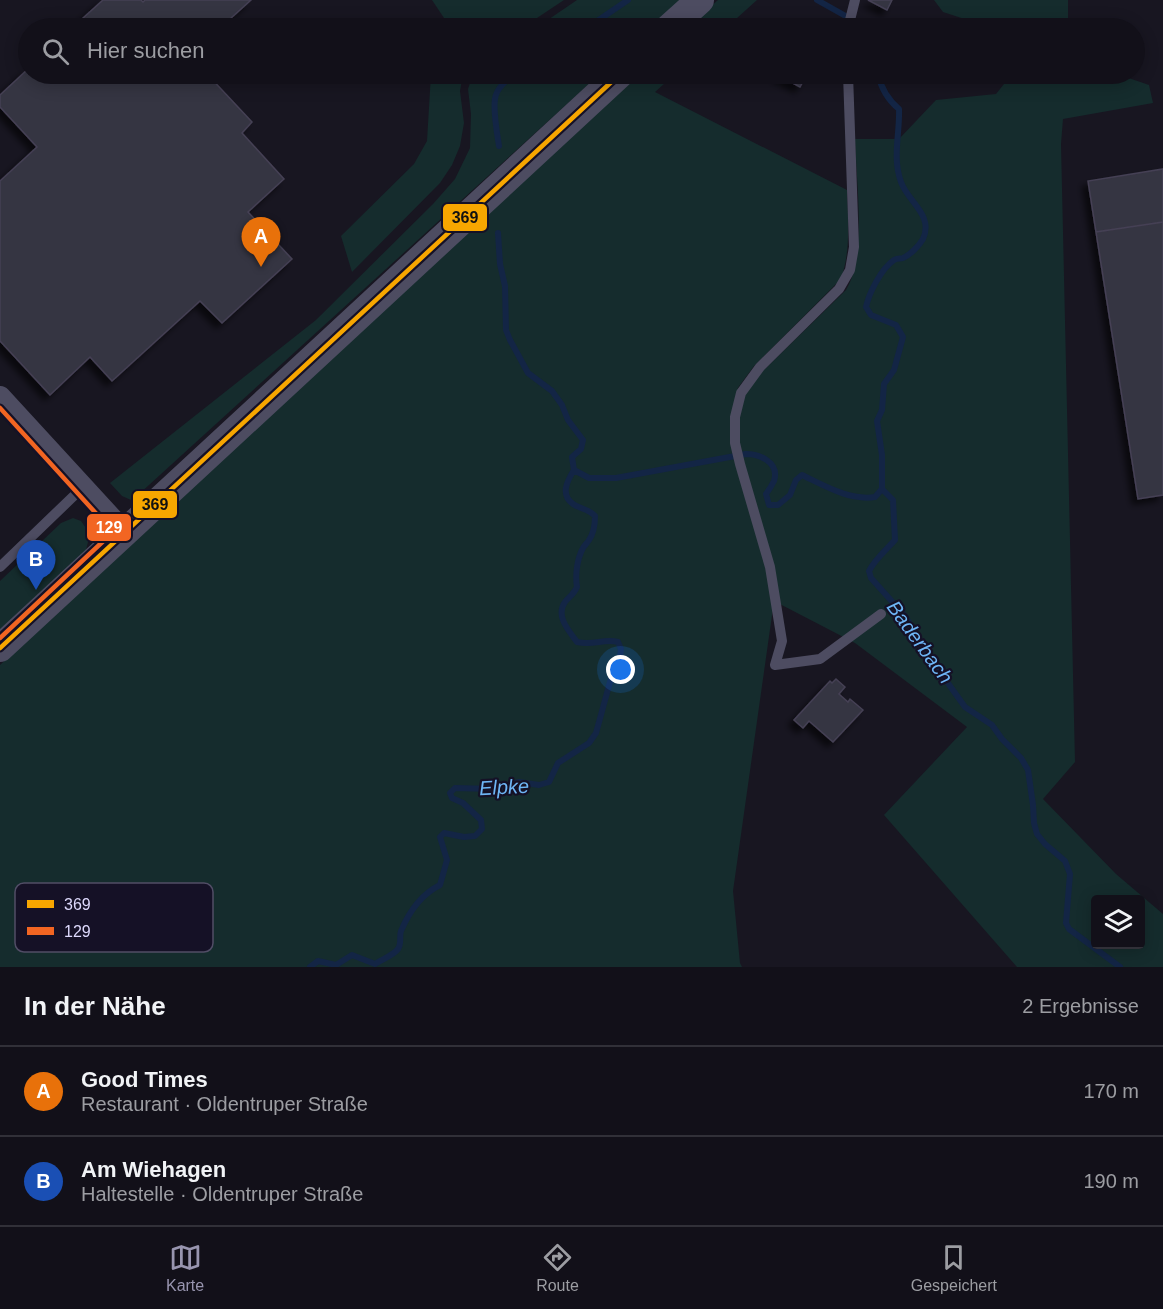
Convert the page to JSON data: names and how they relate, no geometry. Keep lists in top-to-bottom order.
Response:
{
  "water": ["Baderbach", "Elpke"],
  "lines": ["transit line 369", "transit line 129"],
  "legend": ["369", "129"],
  "page": {
    "search": "Hier suchen",
    "pins": ["A", "B"],
    "heading": ["In der Nähe", "2 Ergebnisse"],
    "list": [
      {
        "mark": "A",
        "name": "Good Times",
        "note": "Restaurant · Oldentruper Straße",
        "value": "170 m"
      },
      {
        "mark": "B",
        "name": "Am Wiehagen",
        "note": "Haltestelle · Oldentruper Straße",
        "value": "190 m"
      }
    ],
    "nav": ["Karte", "Route", "Gespeichert"]
  }
}
